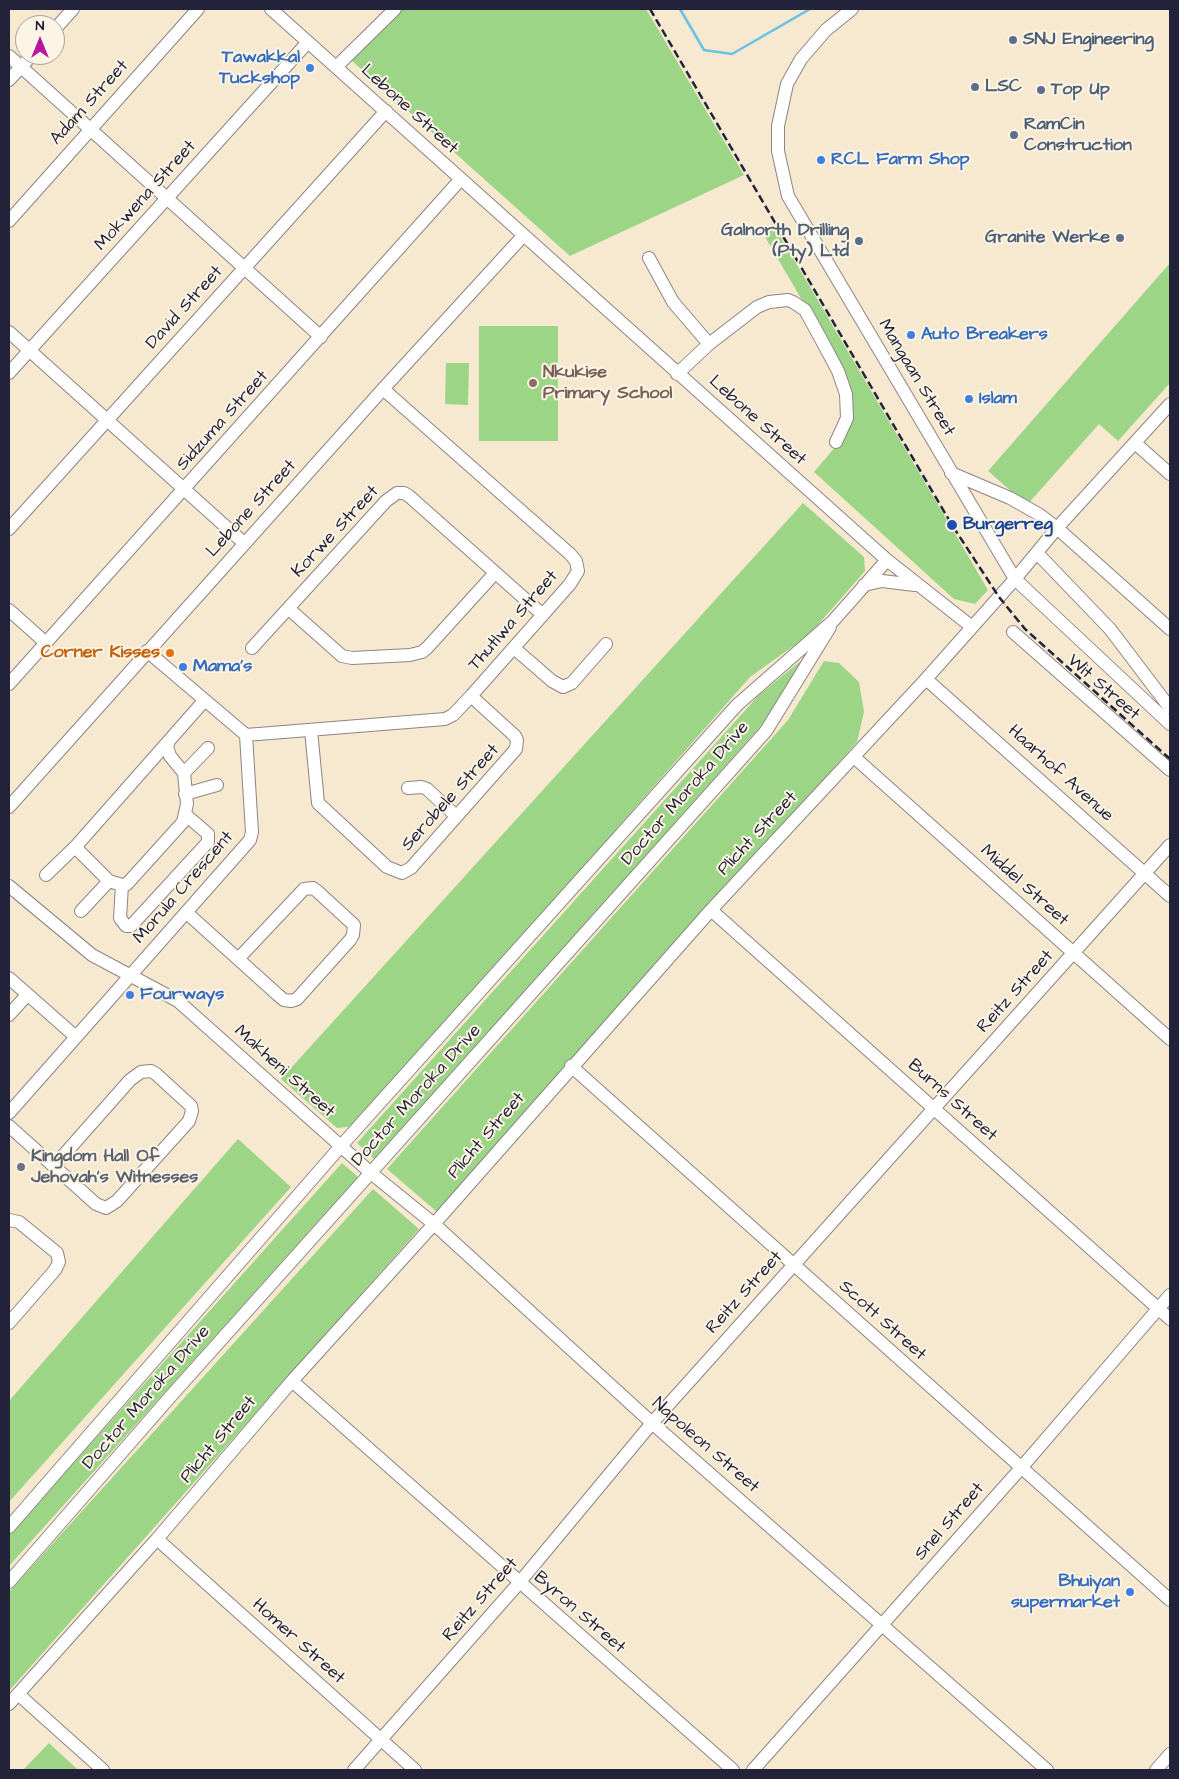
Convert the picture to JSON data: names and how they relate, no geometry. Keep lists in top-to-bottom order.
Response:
{
  "streets": {
    "street": [
      "Adam Street",
      "Lebone Street",
      "Mokwena Street",
      "David Street",
      "Mangaan Street",
      "Sidzuma Street",
      "Korwe Street",
      "Thutlwa Street",
      "Wit Street",
      "Haarhof Avenue",
      "Doctor Moroka Drive",
      "Serobele Street",
      "Plicht Street",
      "Middel Street",
      "Morula Crescent",
      "Reitz Street",
      "Makheni Street",
      "Burns Street",
      "Scott Street",
      "Napoleon Street",
      "Snel Street",
      "Byron Street",
      "Homer Street"
    ]
  },
  "crossings": [
    ["Lebone Street", "Mokwena Street"],
    ["Lebone Street", "David Street"],
    ["Lebone Street", "Sidzuma Street"],
    ["Lebone Street", "Thutlwa Street"],
    ["Lebone Street", "Doctor Moroka Drive"],
    ["Lebone Street", "Plicht Street"],
    ["Mangaan Street", "Plicht Street"],
    ["Korwe Street", "Thutlwa Street"],
    ["Thutlwa Street", "Serobele Street"],
    ["Thutlwa Street", "Morula Crescent"],
    ["Haarhof Avenue", "Plicht Street"],
    ["Haarhof Avenue", "Reitz Street"],
    ["Doctor Moroka Drive", "Makheni Street"],
    ["Doctor Moroka Drive", "Napoleon Street"],
    ["Plicht Street", "Middel Street"],
    ["Plicht Street", "Burns Street"],
    ["Plicht Street", "Scott Street"],
    ["Plicht Street", "Napoleon Street"],
    ["Plicht Street", "Byron Street"],
    ["Plicht Street", "Homer Street"],
    ["Middel Street", "Reitz Street"],
    ["Morula Crescent", "Makheni Street"],
    ["Reitz Street", "Burns Street"],
    ["Reitz Street", "Scott Street"],
    ["Reitz Street", "Napoleon Street"],
    ["Reitz Street", "Byron Street"],
    ["Reitz Street", "Homer Street"],
    ["Makheni Street", "Napoleon Street"],
    ["Burns Street", "Snel Street"],
    ["Scott Street", "Snel Street"],
    ["Napoleon Street", "Snel Street"]
  ],
  "places": [
    "SNJ Engineering",
    "Tawakkal Tuckshop",
    "LSC",
    "Top Up",
    "RamCin Construction",
    "RCL Farm Shop",
    "Granite Werke",
    "Galnorth Drilling (Pty) Ltd",
    "Auto Breakers",
    "Nkukise Primary School",
    "Islam",
    "Burgerreg",
    "Corner Kisses",
    "Mama's",
    "Fourways",
    "Kingdom Hall Of Jehovah's Witnesses",
    "Bhuiyan supermarket"
  ],
  "north": "top"
}
